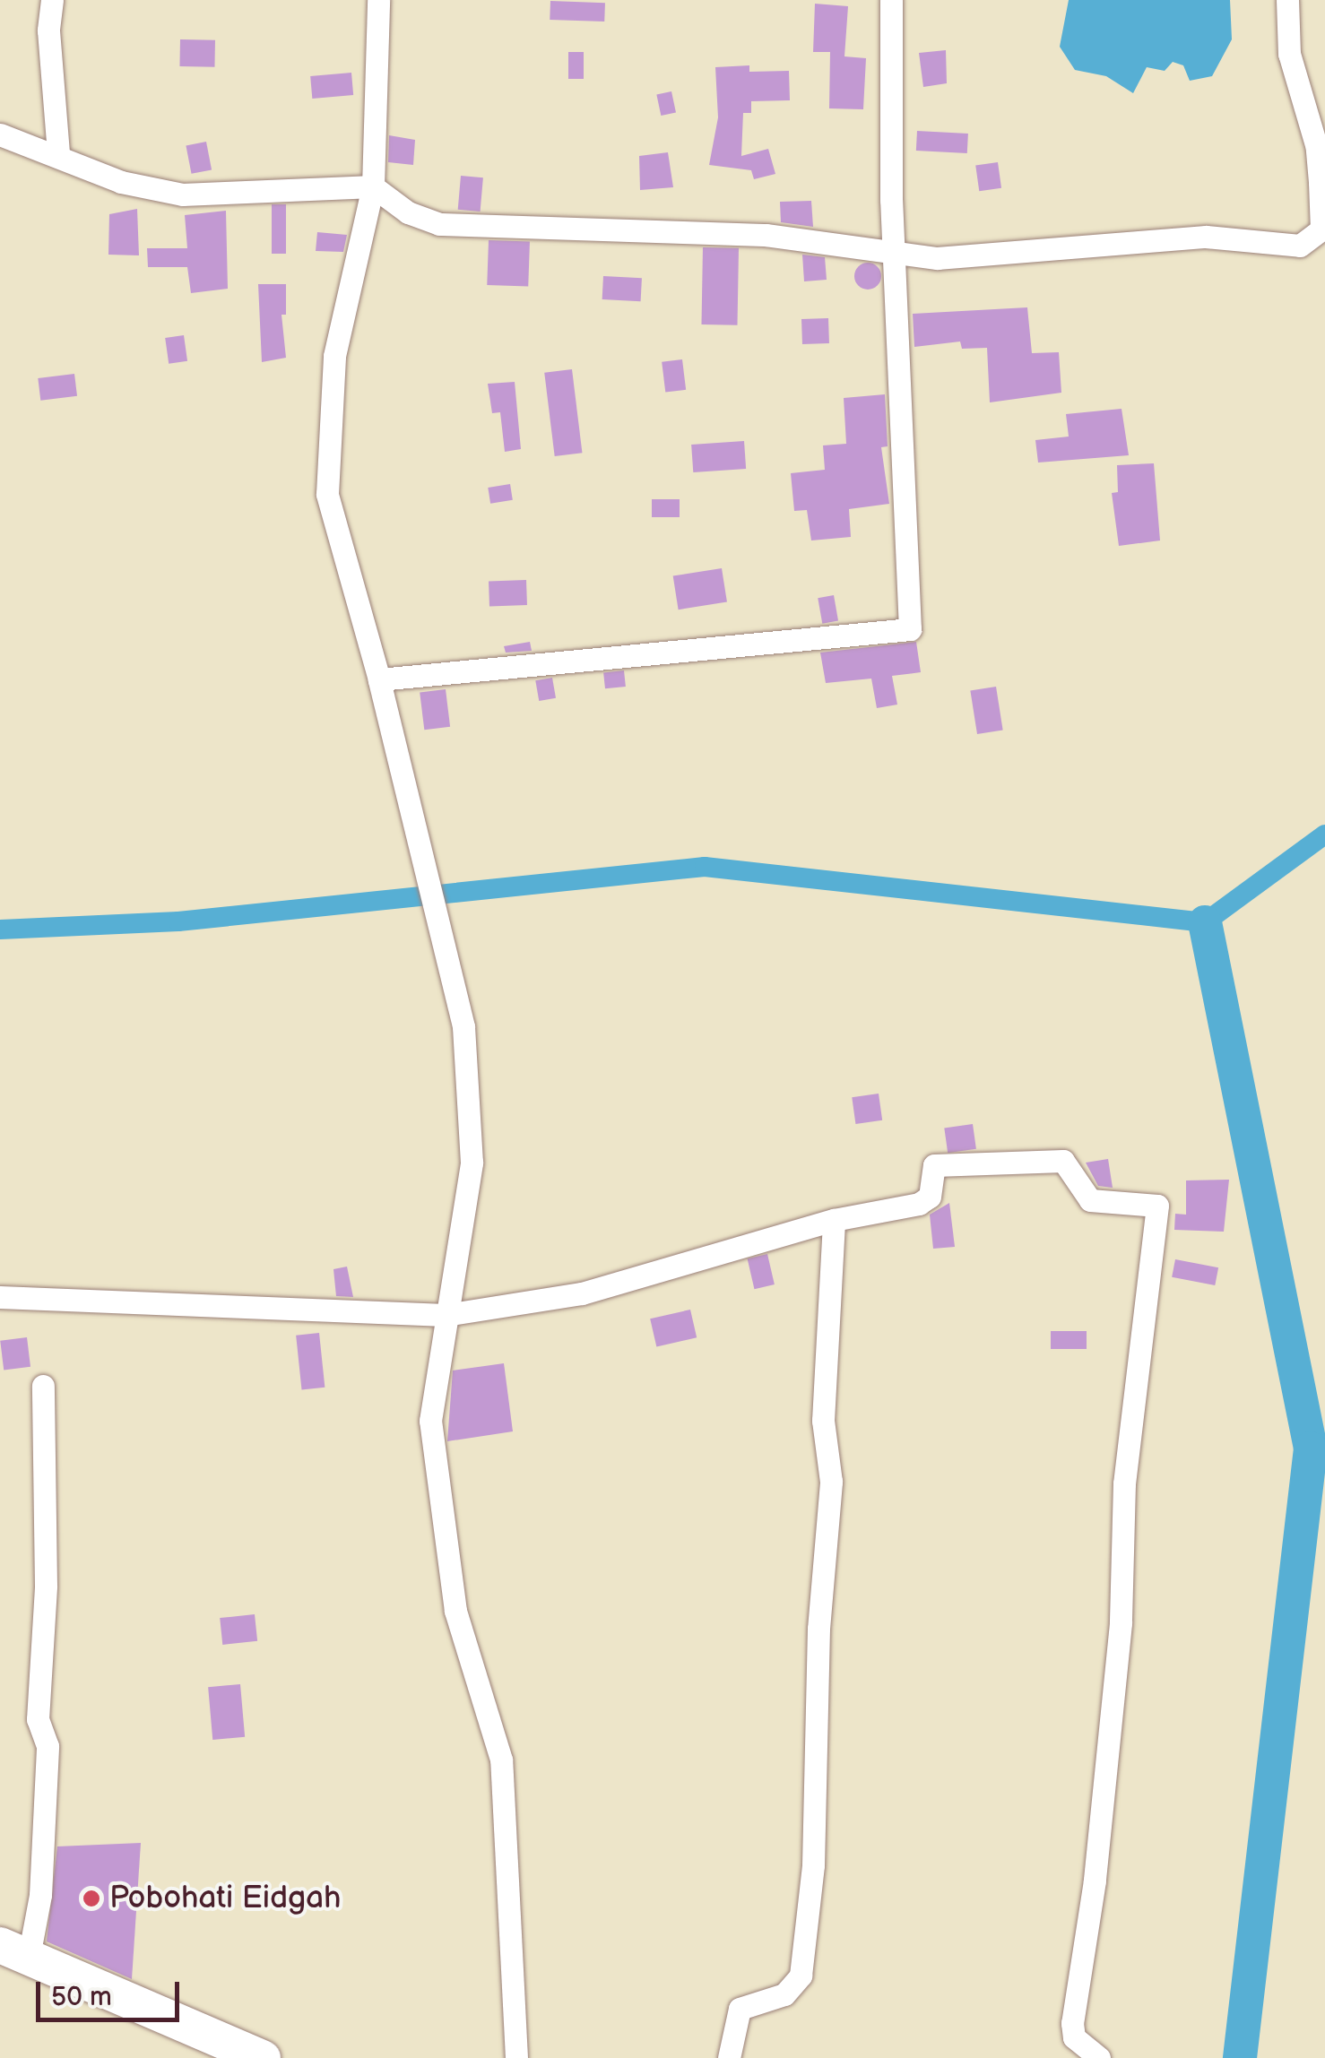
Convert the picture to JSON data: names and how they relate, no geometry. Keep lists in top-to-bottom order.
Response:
{
  "places": ["Pobohati Eidgah"],
  "scale_bar": "50 m"
}
